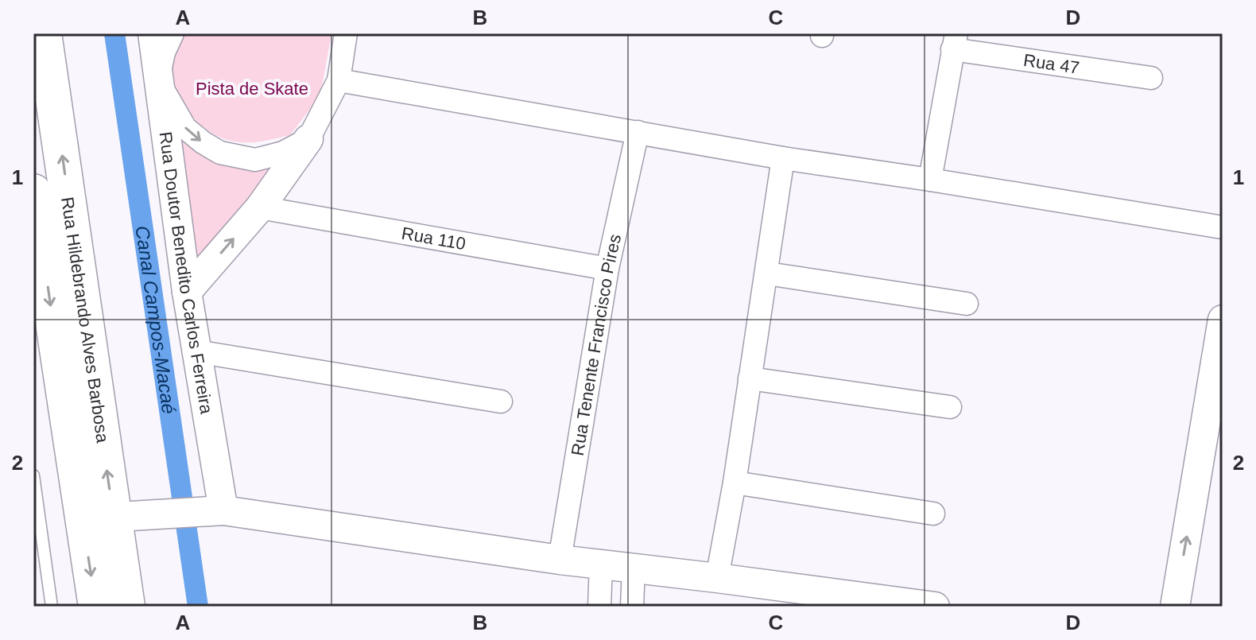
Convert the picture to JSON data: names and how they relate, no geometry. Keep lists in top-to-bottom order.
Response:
{
  "streets": {
    "main road": ["Rua Hildebrando Alves Barbosa"],
    "street": [
      "Rua 47",
      "Rua 110",
      "Rua Doutor Benedito Carlos Ferreira",
      "Rua Tenente Francisco Pires"
    ]
  },
  "crossings": [
    ["Rua 110", "Rua Tenente Francisco Pires"]
  ],
  "water": ["Canal Campos-Macaé"],
  "parks": ["Pista de Skate"],
  "grid": {
    "columns": [
      "A",
      "B",
      "C",
      "D"
    ],
    "rows": ["1", "2"]
  }
}
